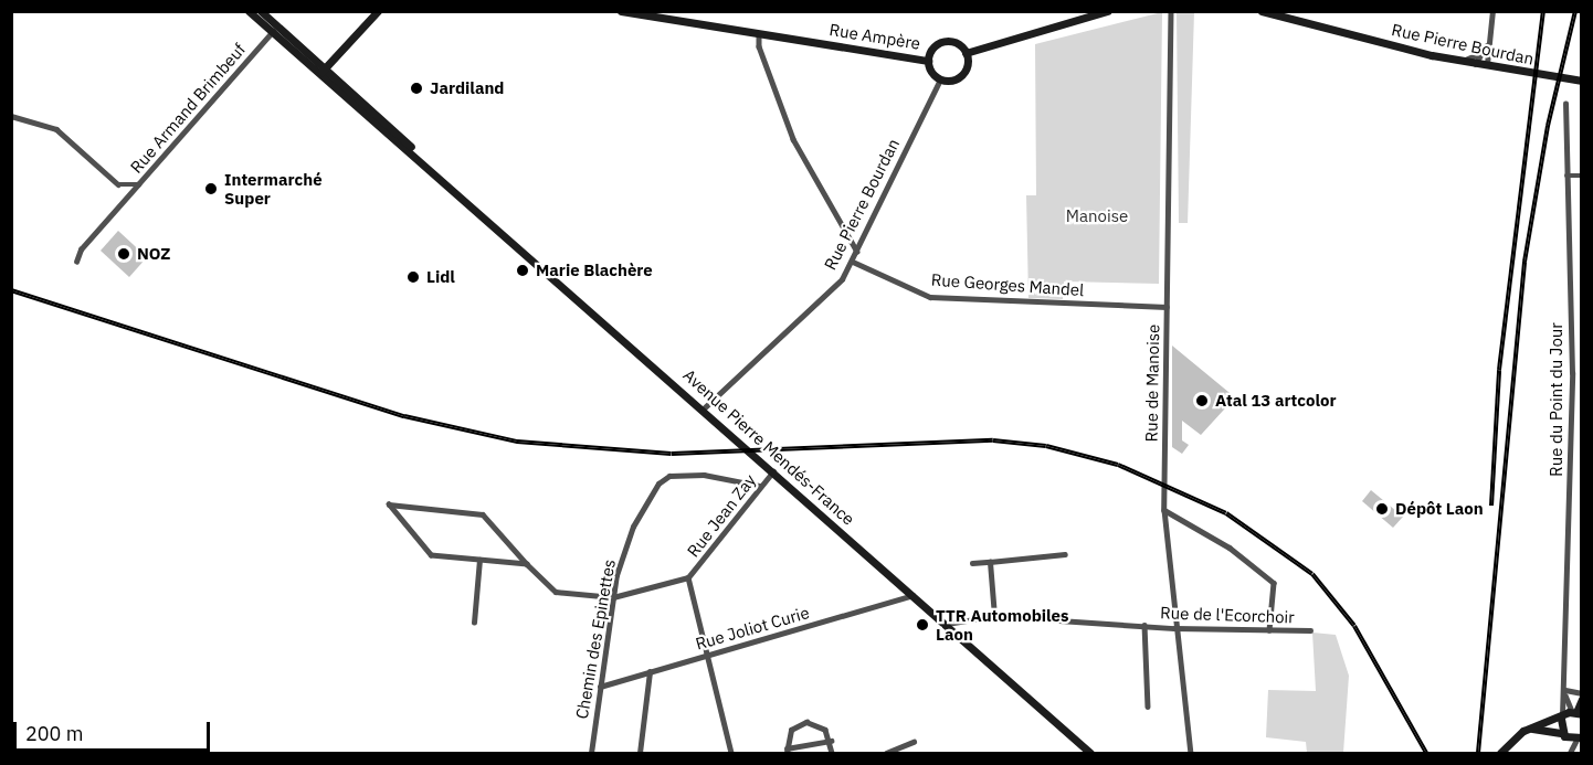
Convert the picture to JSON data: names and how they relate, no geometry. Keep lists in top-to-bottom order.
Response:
{
  "streets": {
    "main road": ["Rue Ampère", "Rue Pierre Bourdan", "Avenue Pierre Mendés-France"],
    "street": [
      "Rue Armand Brimbeuf",
      "Rue Georges Mandel",
      "Rue de Manoise",
      "Rue du Point du Jour",
      "Rue Jean Zay",
      "Rue de l'Ecorchoir",
      "Rue Joliot Curie",
      "Chemin des Epinettes"
    ]
  },
  "crossings": [
    ["Rue Ampère", "Rue Pierre Bourdan"],
    ["Rue Pierre Bourdan", "Rue Georges Mandel"],
    ["Rue Pierre Bourdan", "Avenue Pierre Mendés-France"],
    ["Rue Armand Brimbeuf", "Avenue Pierre Mendés-France"],
    ["Rue Georges Mandel", "Rue de Manoise"],
    ["Rue de Manoise", "Rue de l'Ecorchoir"],
    ["Avenue Pierre Mendés-France", "Rue Jean Zay"],
    ["Avenue Pierre Mendés-France", "Rue de l'Ecorchoir"],
    ["Avenue Pierre Mendés-France", "Rue Joliot Curie"],
    ["Rue Jean Zay", "Chemin des Epinettes"],
    ["Rue Joliot Curie", "Chemin des Epinettes"]
  ],
  "parks": ["Manoise"],
  "places": [
    "Jardiland",
    "Intermarché Super",
    "NOZ",
    "Marie Blachère",
    "Lidl",
    "Atal 13 artcolor",
    "Dépôt Laon",
    "TTR Automobiles Laon"
  ],
  "scale_bar": "200 m"
}
